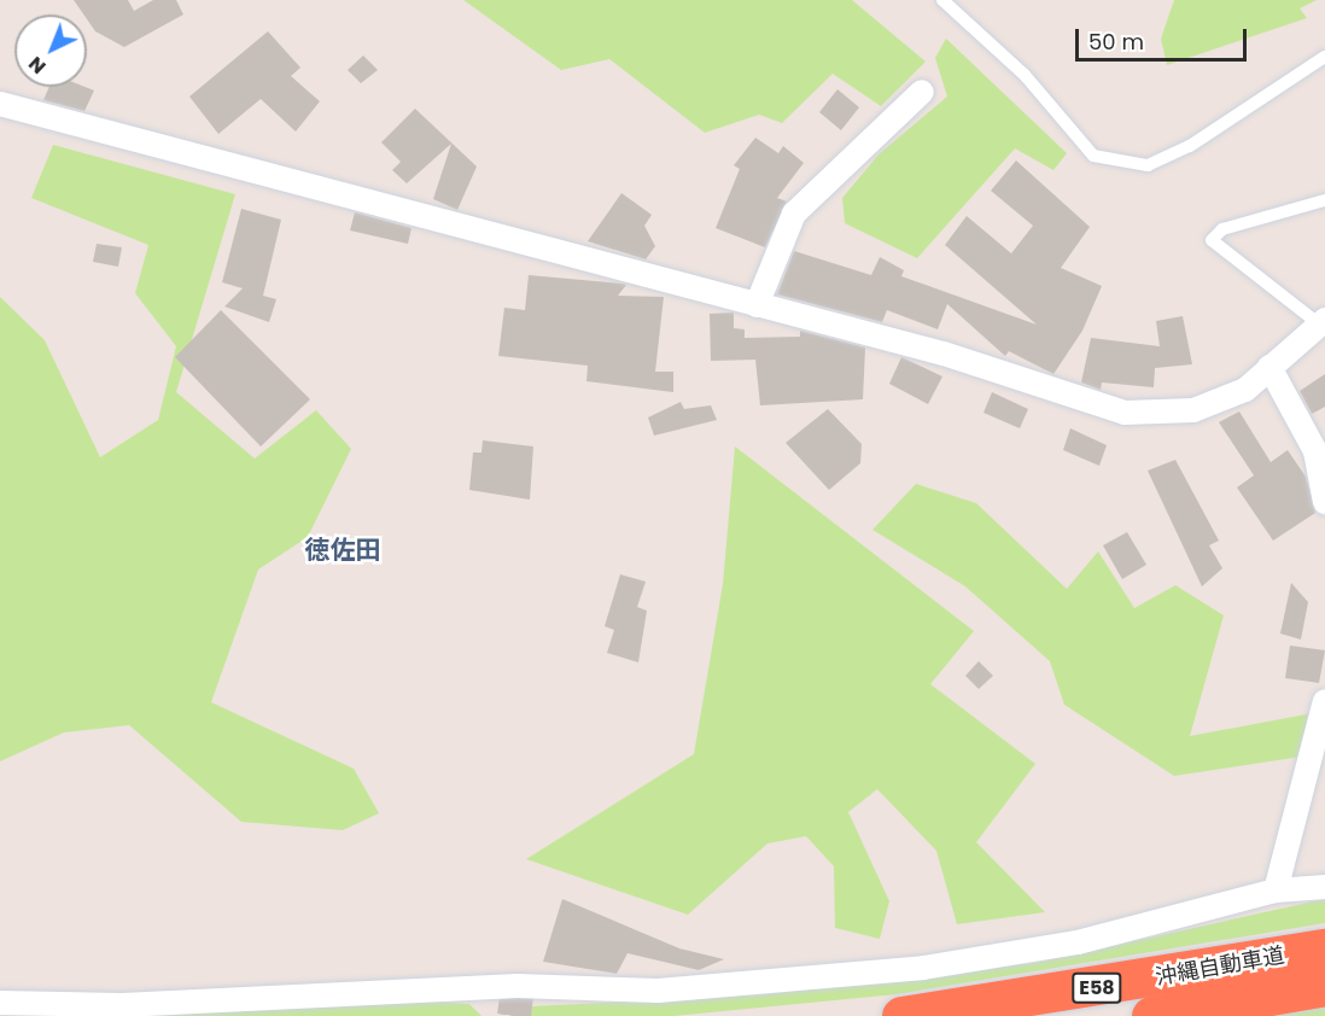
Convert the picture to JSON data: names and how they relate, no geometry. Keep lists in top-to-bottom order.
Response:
{
  "streets": {
    "highway": ["沖縄自動車道", "E58"]
  },
  "districts": ["徳佐田"],
  "scale_bar": "50 m",
  "north": "bottom left"
}
